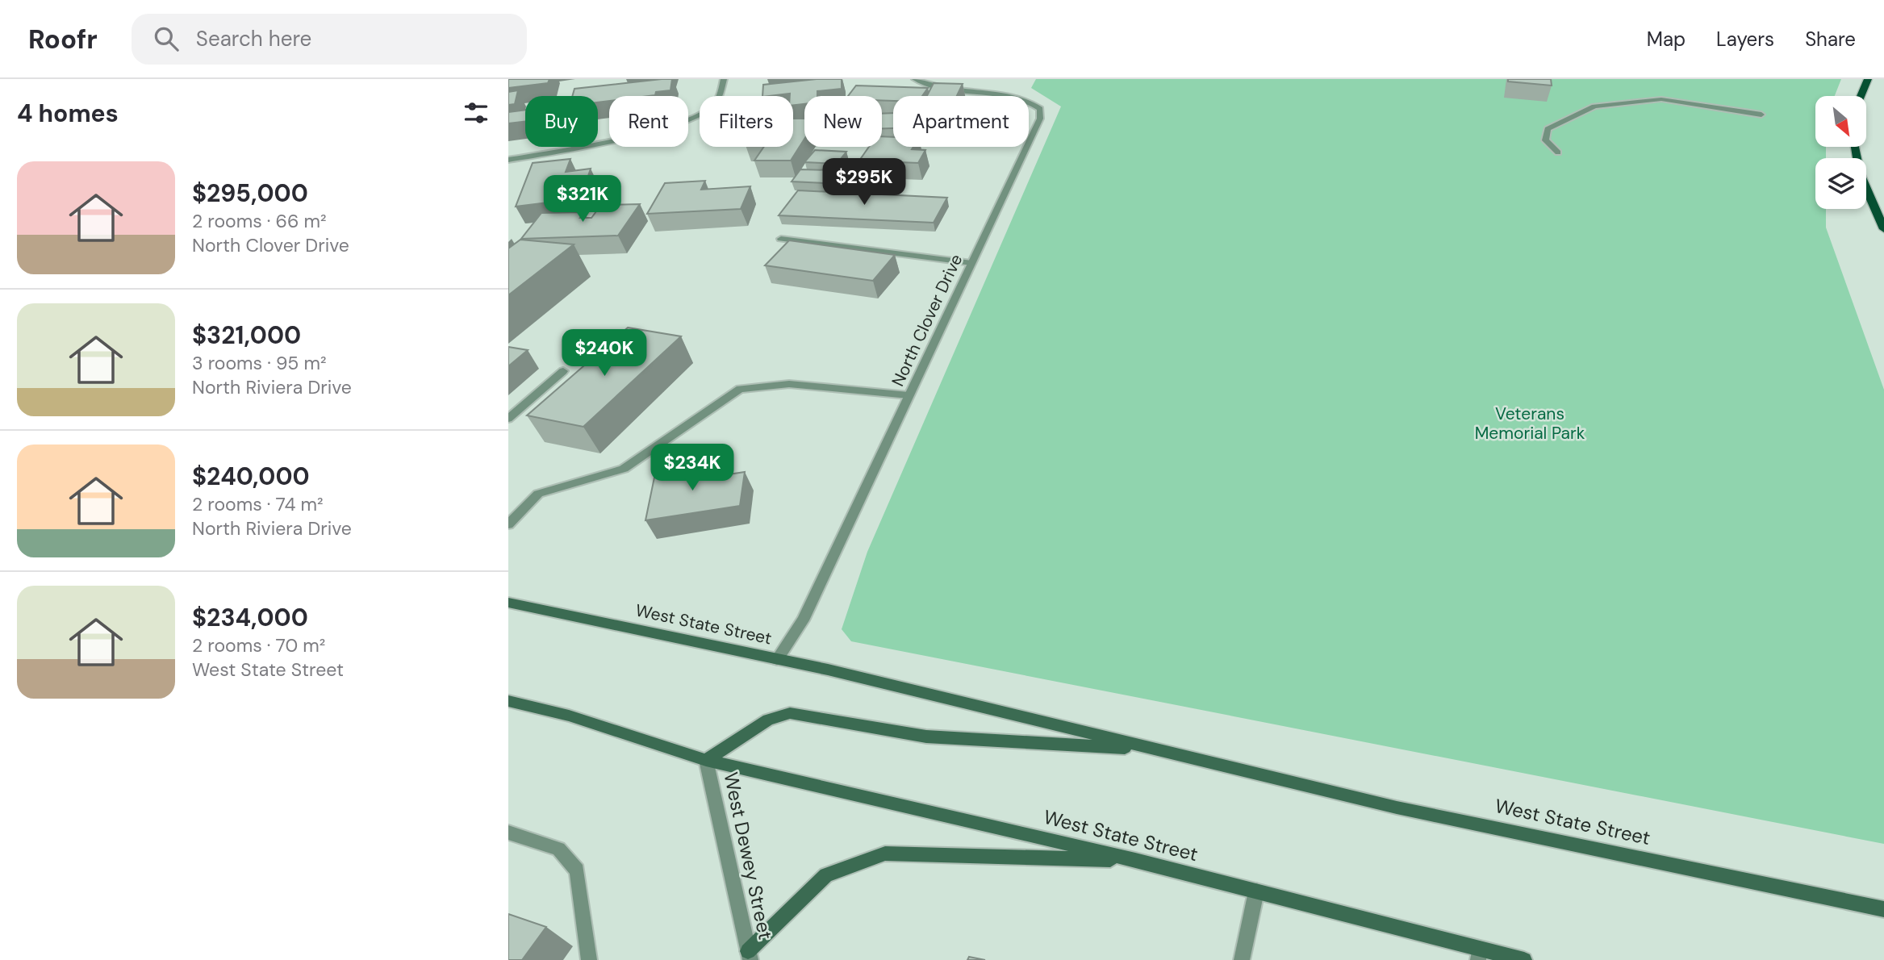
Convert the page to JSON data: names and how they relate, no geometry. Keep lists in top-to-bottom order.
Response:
{
  "streets": {
    "main road": ["West State Street"],
    "street": ["North Clover Drive", "West Dewey Street"]
  },
  "crossings": [
    ["North Clover Drive", "West State Street"],
    ["West State Street", "West Dewey Street"]
  ],
  "parks": ["Veterans Memorial Park"],
  "north": "bottom right",
  "page": {
    "header": "Roofr",
    "search": "Search here",
    "nav": ["Map", "Layers", "Share"],
    "heading": "4 homes",
    "chip": [
      "Buy",
      "Rent",
      "Filters",
      "New",
      "Apartment"
    ],
    "list": [
      {
        "name": "$295,000",
        "note": "2 rooms · 66 m² · North Clover Drive"
      },
      {
        "name": "$321,000",
        "note": "3 rooms · 95 m² · North Riviera Drive"
      },
      {
        "name": "$240,000",
        "note": "2 rooms · 74 m² · North Riviera Drive"
      },
      {
        "name": "$234,000",
        "note": "2 rooms · 70 m² · West State Street"
      }
    ],
    "price": [
      "$295K",
      "$321K",
      "$240K",
      "$234K"
    ]
  }
}
